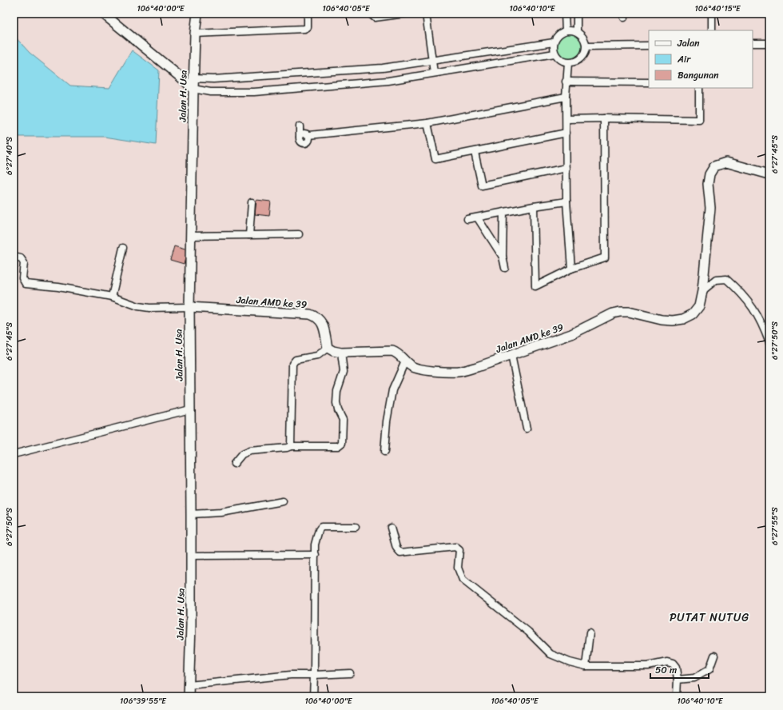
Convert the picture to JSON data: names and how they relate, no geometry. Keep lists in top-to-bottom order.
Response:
{
  "streets": {
    "street": ["Jalan H. Usa", "Jalan AMD ke 39"]
  },
  "crossings": [
    ["Jalan H. Usa", "Jalan AMD ke 39"]
  ],
  "districts": ["PUTAT NUTUG"],
  "legend": ["Jalan", "Air", "Bangunan"],
  "scale_bar": "50 m",
  "coordinates": [
    "106°40'00\"E",
    "106°40'05\"E",
    "106°40'10\"E",
    "106°40'15\"E",
    "6°27'45\"S",
    "6°27'40\"S",
    "6°27'50\"S",
    "6°27'55\"S",
    "106°39'55\"E"
  ]
}
